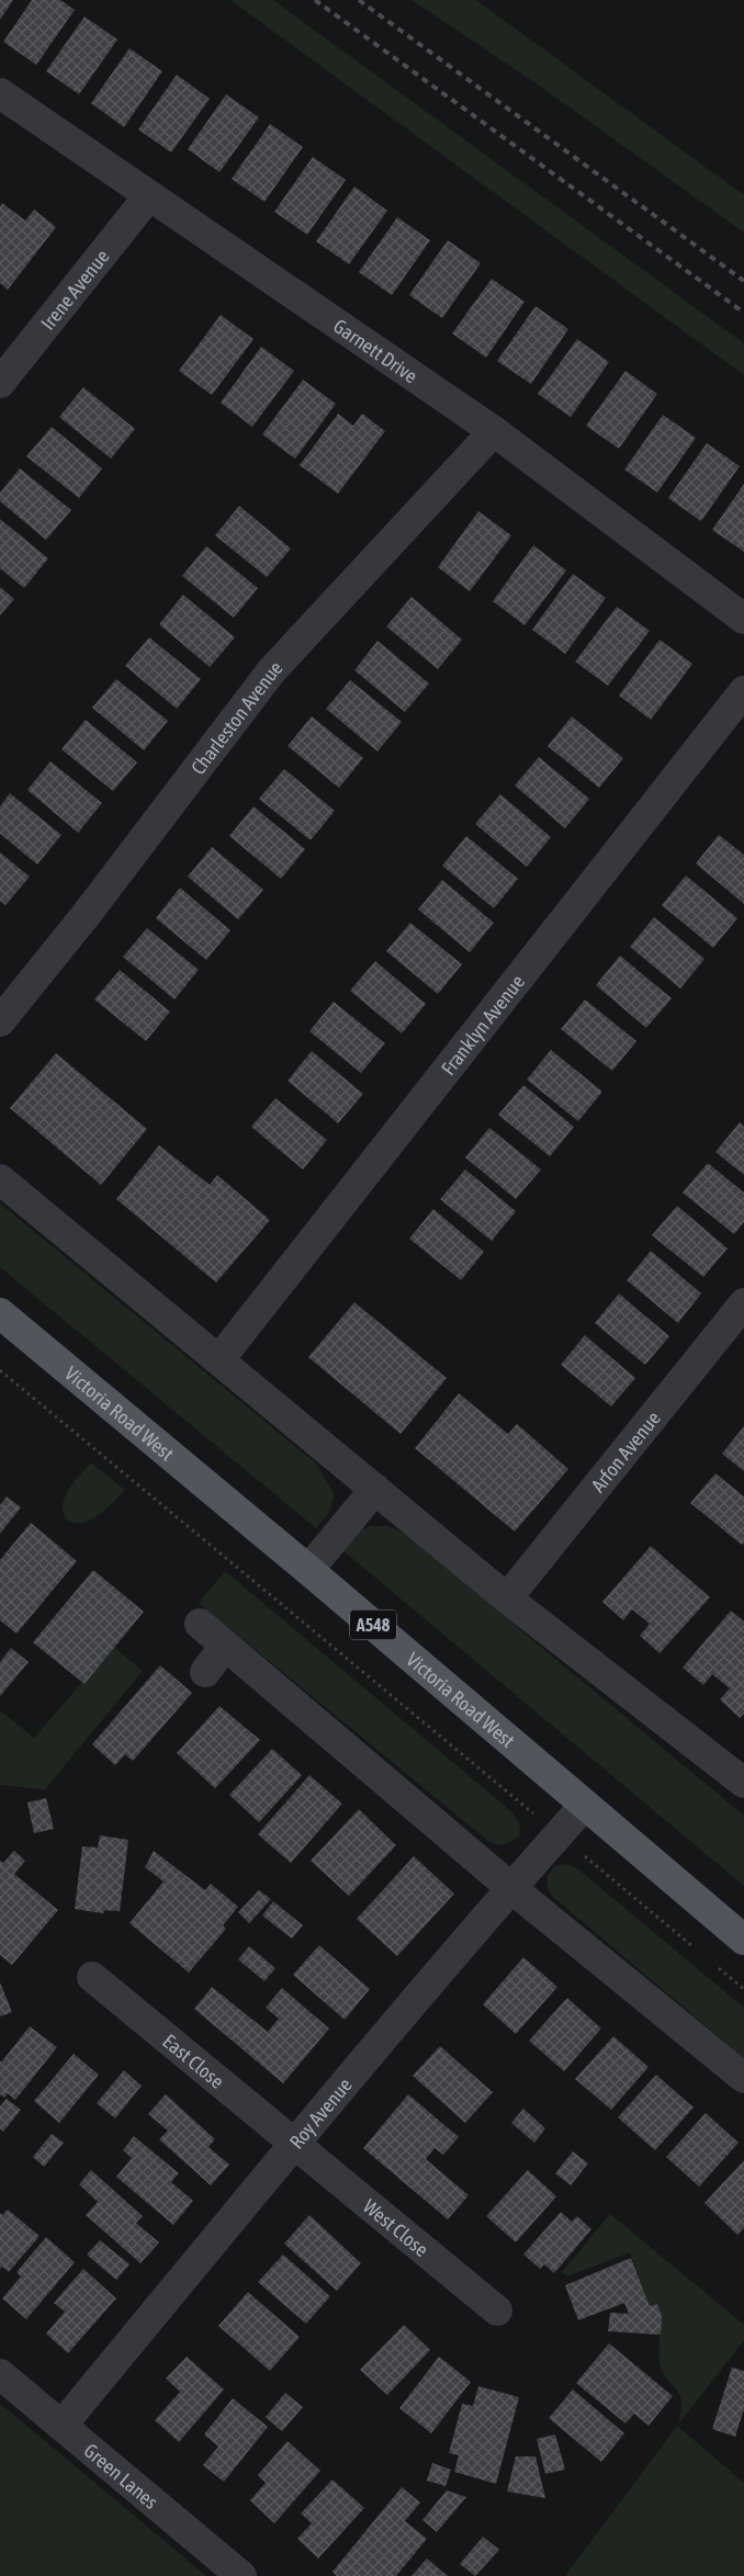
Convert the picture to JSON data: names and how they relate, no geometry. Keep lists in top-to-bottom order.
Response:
{
  "streets": {
    "main road": ["Victoria Road West", "A548"],
    "street": [
      "Irene Avenue",
      "Garnett Drive",
      "Charleston Avenue",
      "Franklyn Avenue",
      "Arfon Avenue",
      "East Close",
      "Roy Avenue",
      "West Close",
      "Green Lanes"
    ]
  },
  "crossings": [
    ["Irene Avenue", "Garnett Drive"],
    ["Garnett Drive", "Charleston Avenue"],
    ["Victoria Road West", "Roy Avenue"],
    ["East Close", "Roy Avenue"],
    ["East Close", "West Close"],
    ["Roy Avenue", "West Close"],
    ["Roy Avenue", "Green Lanes"]
  ]
}
